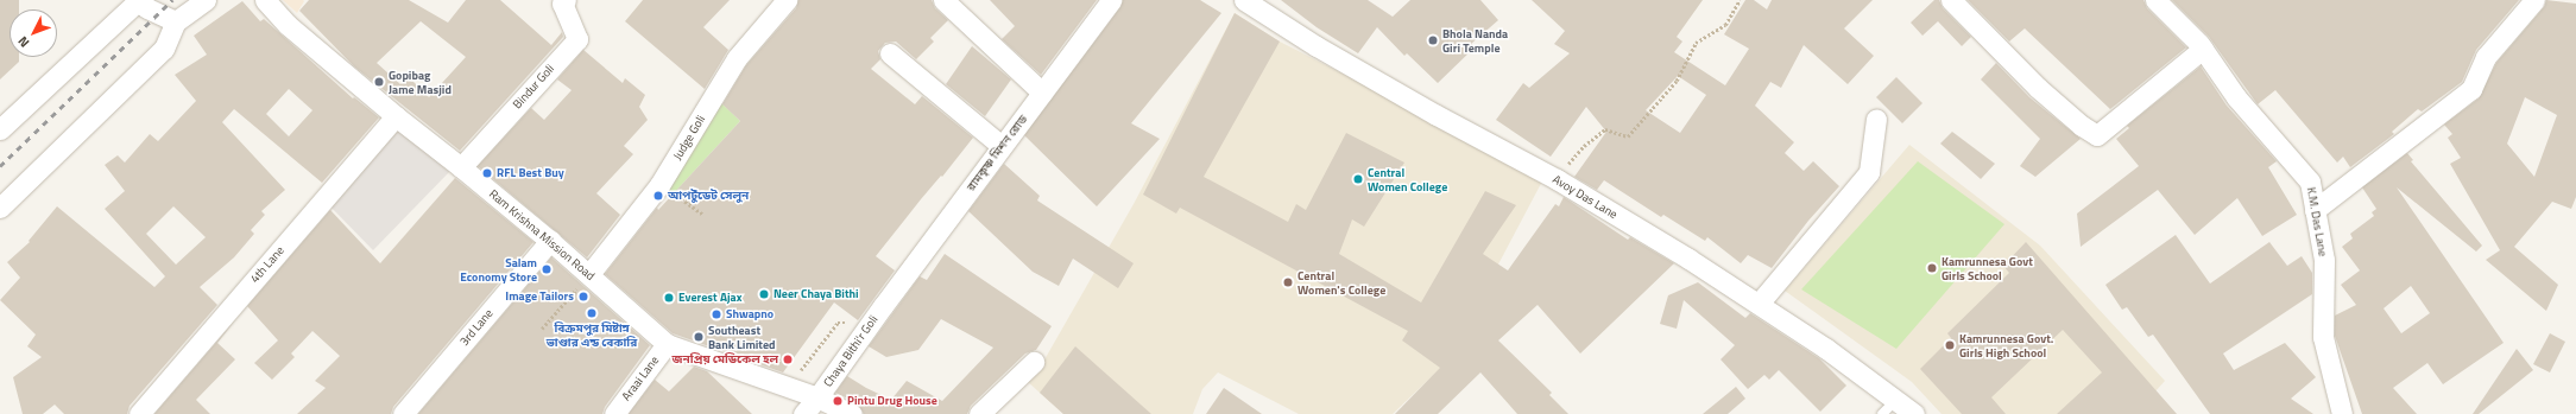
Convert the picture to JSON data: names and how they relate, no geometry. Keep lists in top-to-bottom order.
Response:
{
  "streets": {
    "street": [
      "Bindur Goli",
      "Judge Goli",
      "রামকৃষ্ণ মিশন রোড",
      "Avoy Das Lane",
      "K.M. Das Lane",
      "Ram Krishna Mission Road",
      "4th Lane",
      "3rd Lane",
      "Chaya Bithi'r Goli",
      "Araai Lane"
    ]
  },
  "crossings": [
    ["Bindur Goli", "Ram Krishna Mission Road"],
    ["Judge Goli", "Ram Krishna Mission Road"],
    ["রামকৃষ্ণ মিশন রোড", "Chaya Bithi'r Goli"],
    ["Ram Krishna Mission Road", "4th Lane"],
    ["Ram Krishna Mission Road", "3rd Lane"],
    ["Ram Krishna Mission Road", "Chaya Bithi'r Goli"],
    ["Ram Krishna Mission Road", "Araai Lane"]
  ],
  "places": [
    "Bhola Nanda Giri Temple",
    "Gopibag Jame Masjid",
    "RFL Best Buy",
    "Central Women College",
    "আপটুঁডেট সেলুন",
    "Kamrunnesa Govt Girls School",
    "Salam Economy Store",
    "Central Women's College",
    "Neer Chaya Bithi",
    "Image Tailors",
    "Everest Ajax",
    "বিক্রমপুর মিষ্টান্ন ভাণ্ডার এন্ড বেকারি",
    "Shwapno",
    "Southeast Bank Limited",
    "Kamrunnesa Govt. Girls High School",
    "জনপ্রিয় মেডিকেল হল",
    "Pintu Drug House"
  ],
  "north": "bottom left"
}
